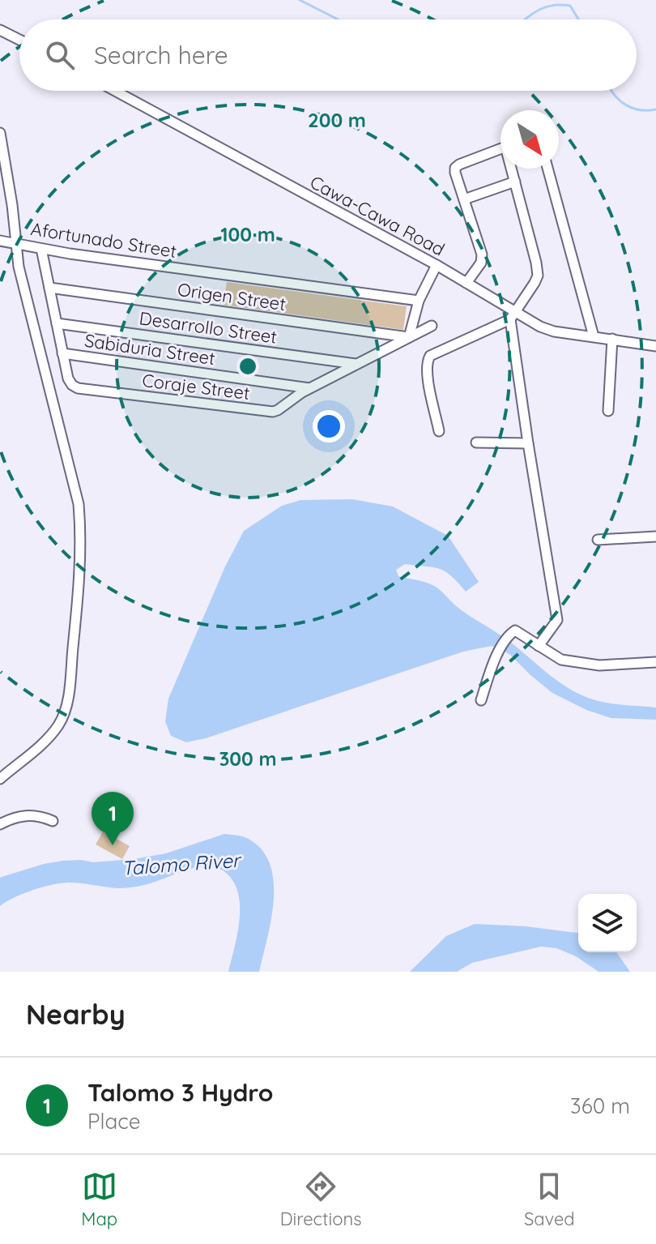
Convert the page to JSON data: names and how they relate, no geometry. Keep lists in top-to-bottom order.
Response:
{
  "streets": {
    "street": [
      "Cawa-Cawa Road",
      "Afortunado Street",
      "Origen Street",
      "Desarrollo Street",
      "Sabiduria Street",
      "Coraje Street"
    ]
  },
  "crossings": [
    ["Origen Street", "Coraje Street"],
    ["Desarrollo Street", "Coraje Street"],
    ["Sabiduria Street", "Coraje Street"]
  ],
  "water": ["Talomo River"],
  "north": "bottom right",
  "page": {
    "search": "Search here",
    "pins": "1",
    "heading": "Nearby",
    "list": [
      {
        "mark": "1",
        "name": "Talomo 3 Hydro",
        "note": "Place",
        "value": "360 m"
      }
    ],
    "nav": ["Map", "Directions", "Saved"]
  },
  "rings": ["200 m", "100 m", "300 m"]
}
